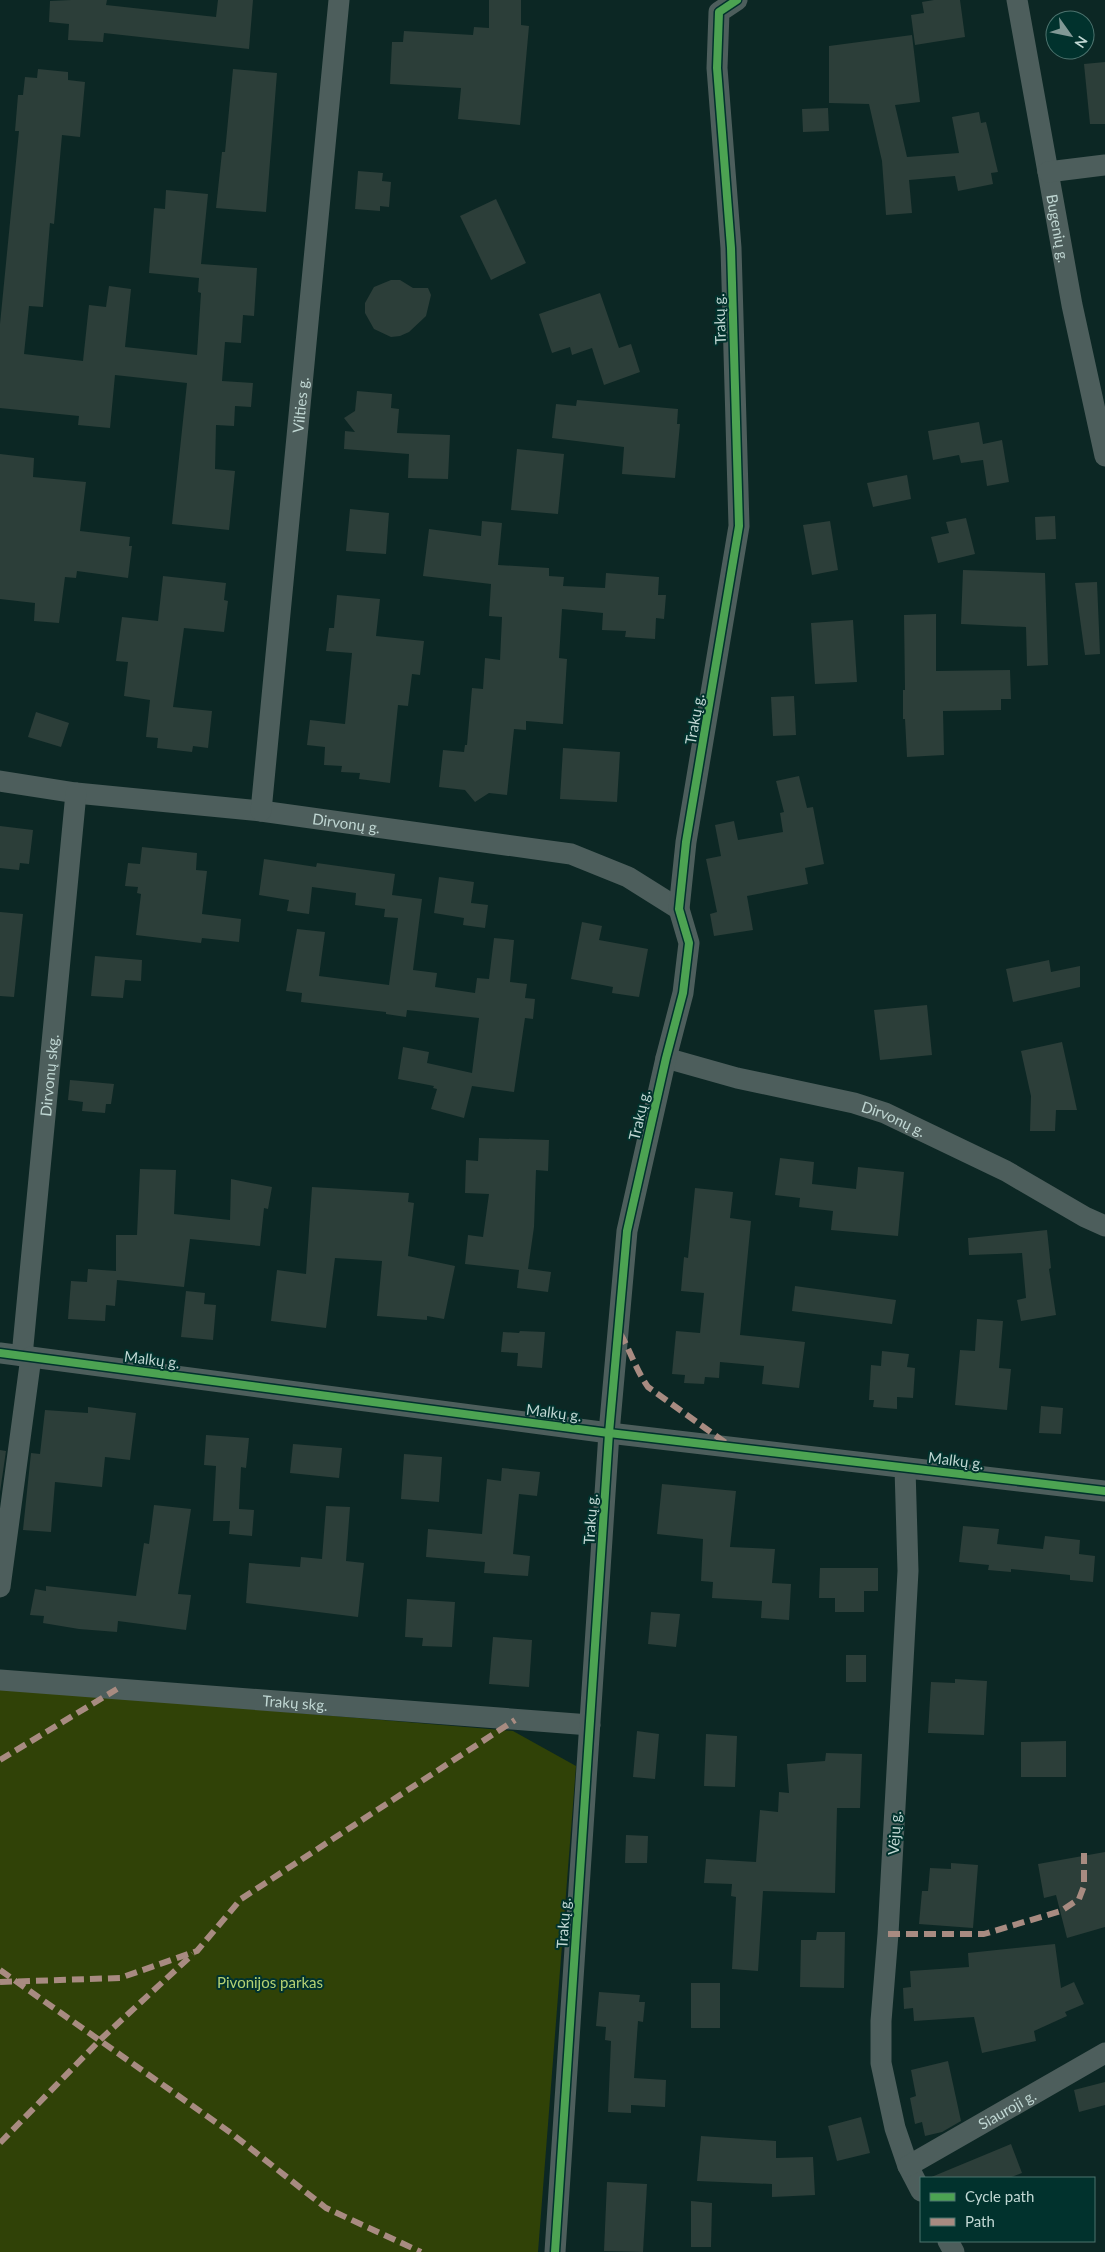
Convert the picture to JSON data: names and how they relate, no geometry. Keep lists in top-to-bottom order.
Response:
{
  "streets": {
    "street": [
      "Bugenių g.",
      "Trakų g.",
      "Vilties g.",
      "Dirvonų g.",
      "Dirvonų skg.",
      "Malkų g.",
      "Trakų skg.",
      "Vėjų g.",
      "Siauroji g."
    ]
  },
  "crossings": [
    ["Trakų g.", "Dirvonų g."],
    ["Trakų g.", "Malkų g."],
    ["Trakų g.", "Trakų skg."],
    ["Vilties g.", "Dirvonų g."],
    ["Dirvonų g.", "Dirvonų skg."],
    ["Dirvonų skg.", "Malkų g."],
    ["Malkų g.", "Vėjų g."],
    ["Vėjų g.", "Siauroji g."]
  ],
  "parks": ["Pivonijos parkas"],
  "legend": ["Cycle path", "Path"],
  "north": "bottom right"
}
